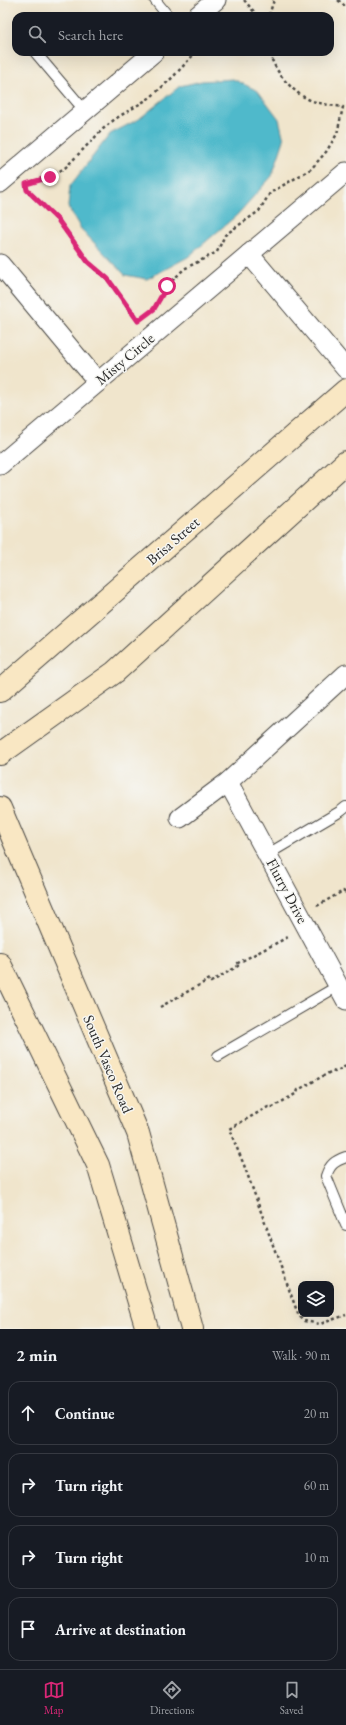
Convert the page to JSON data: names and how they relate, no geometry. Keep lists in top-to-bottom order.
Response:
{
  "streets": {
    "main road": ["Brisa Street", "South Vasco Road"],
    "street": ["Misty Circle", "Flurry Drive"]
  },
  "page": {
    "search": "Search here",
    "heading": ["2 min", "Walk · 90 m"],
    "list": [
      ["Continue", "20 m"],
      ["Turn right", "60 m"],
      ["Turn right", "10 m"],
      "Arrive at destination"
    ],
    "nav": ["Map", "Directions", "Saved"]
  }
}
